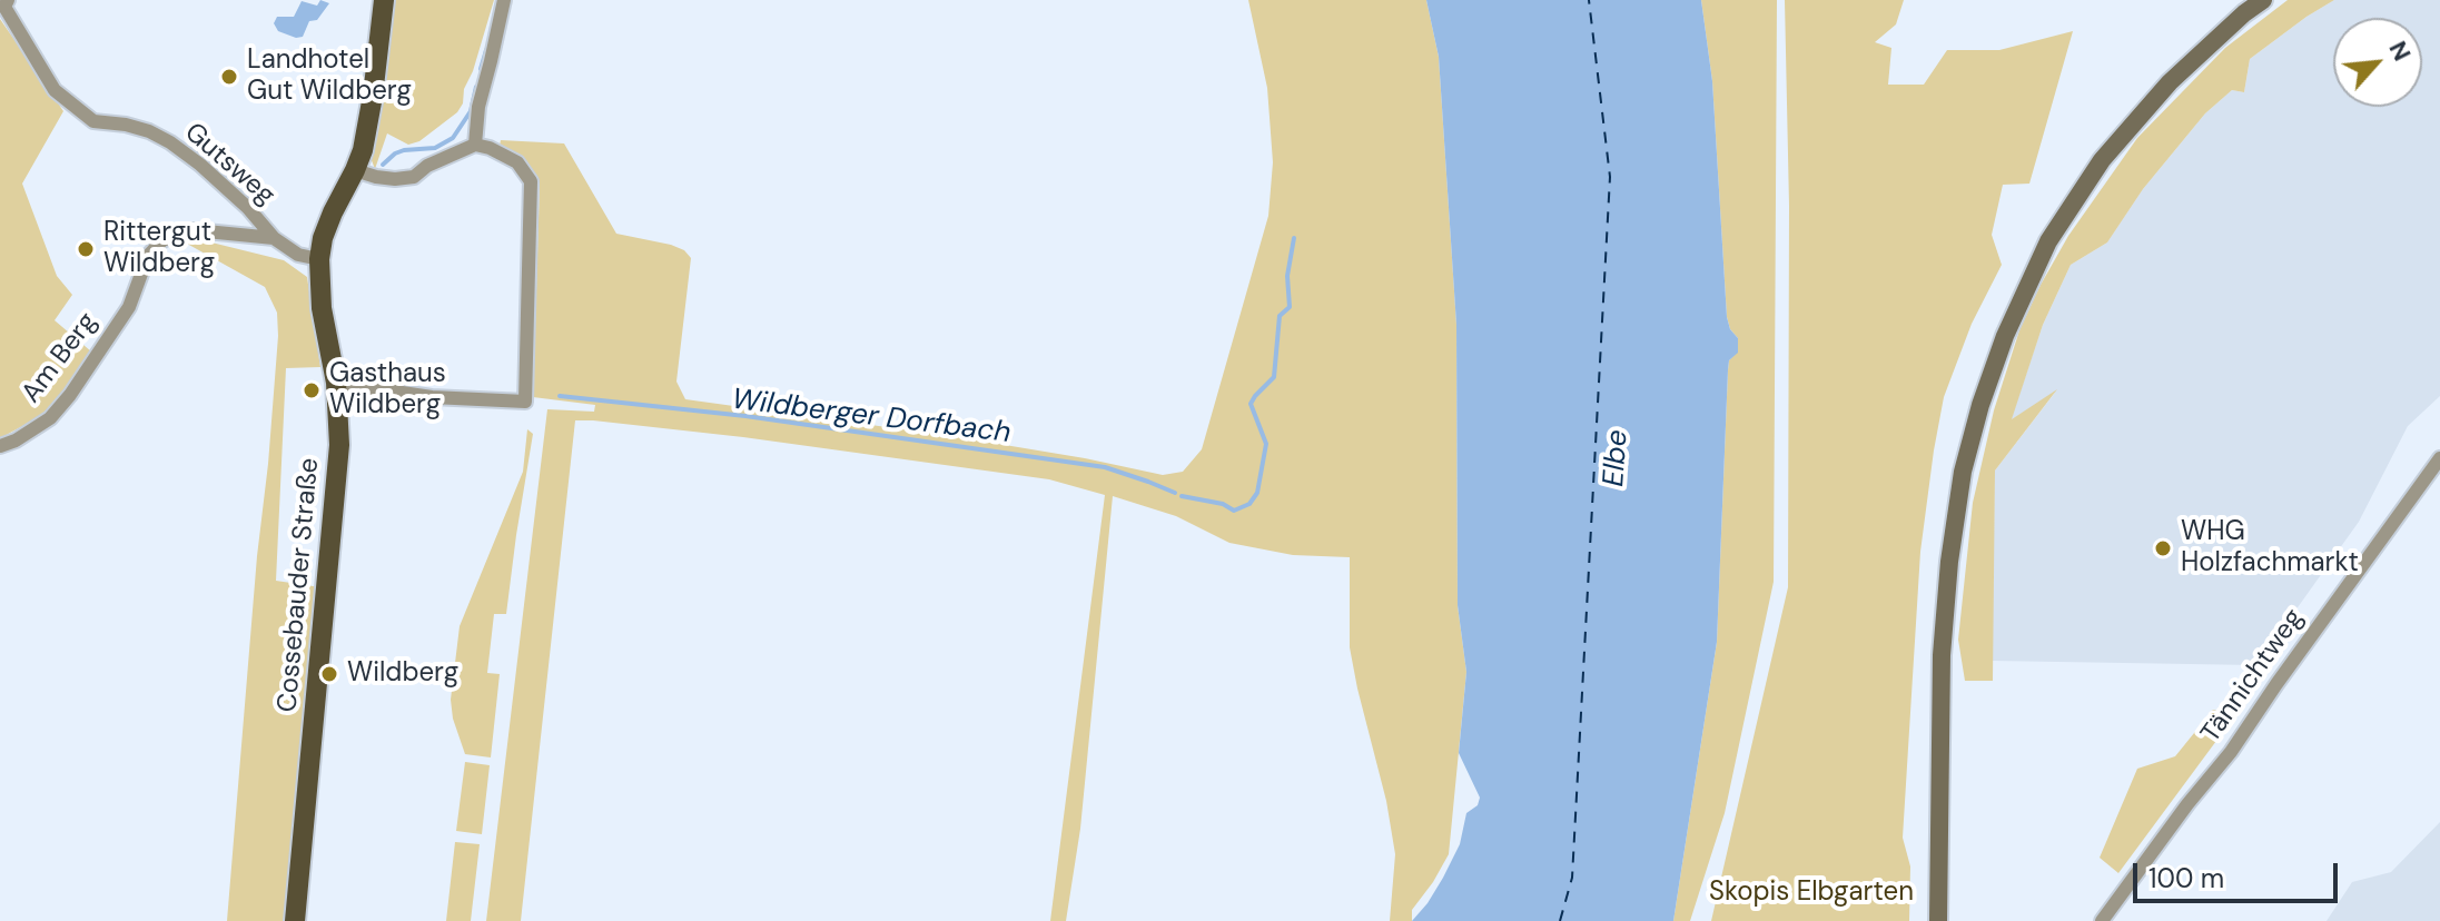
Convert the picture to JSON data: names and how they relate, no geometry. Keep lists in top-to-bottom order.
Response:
{
  "streets": {
    "main road": ["Cossebauder Straße"],
    "street": ["Gutsweg", "Am Berg", "Tännichtweg"]
  },
  "crossings": [
    ["Gutsweg", "Am Berg"],
    ["Gutsweg", "Cossebauder Straße"]
  ],
  "water": ["Wildberger Dorfbach", "Elbe"],
  "parks": ["Skopis Elbgarten"],
  "places": [
    "Landhotel Gut Wildberg",
    "Rittergut Wildberg",
    "Gasthaus Wildberg",
    "WHG Holzfachmarkt",
    "Wildberg"
  ],
  "scale_bar": "100 m",
  "north": "top right"
}
